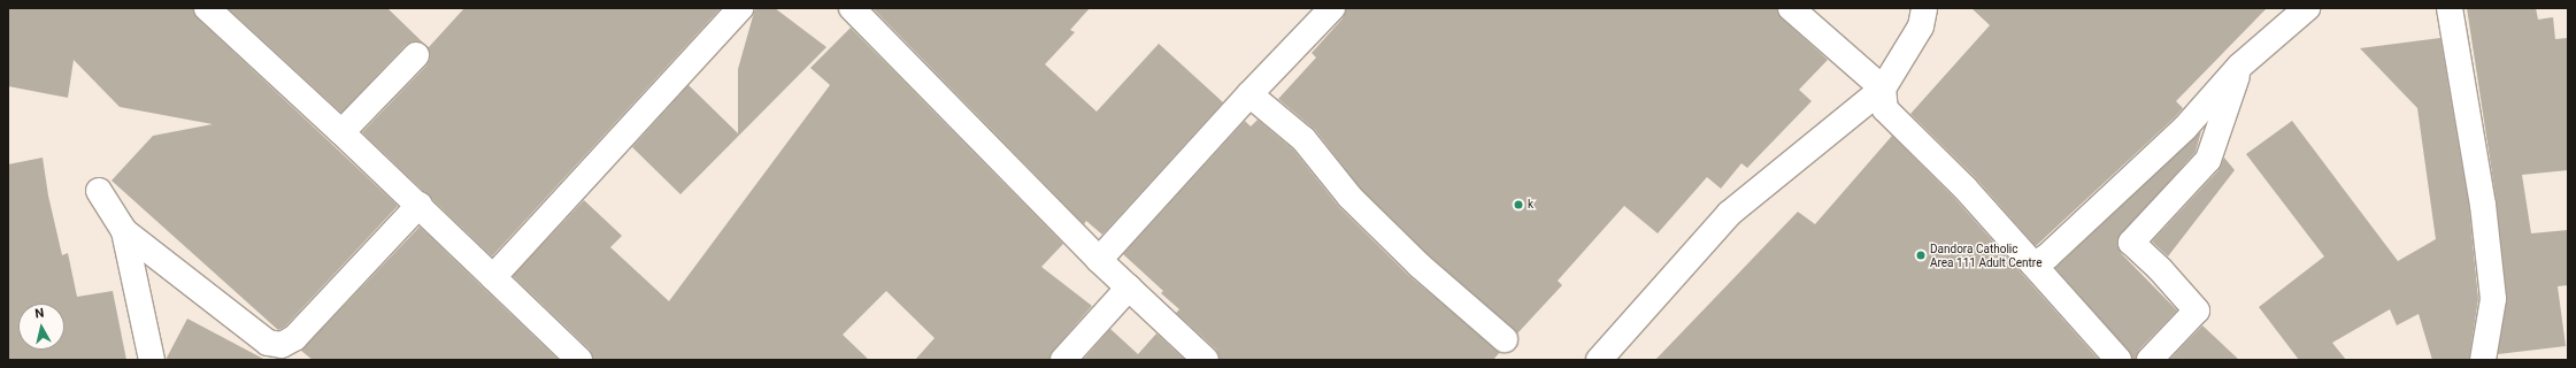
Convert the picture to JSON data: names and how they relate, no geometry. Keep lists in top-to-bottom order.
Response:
{
  "places": ["k", "Dandora Catholic Area 111 Adult Centre"],
  "north": "top"
}
